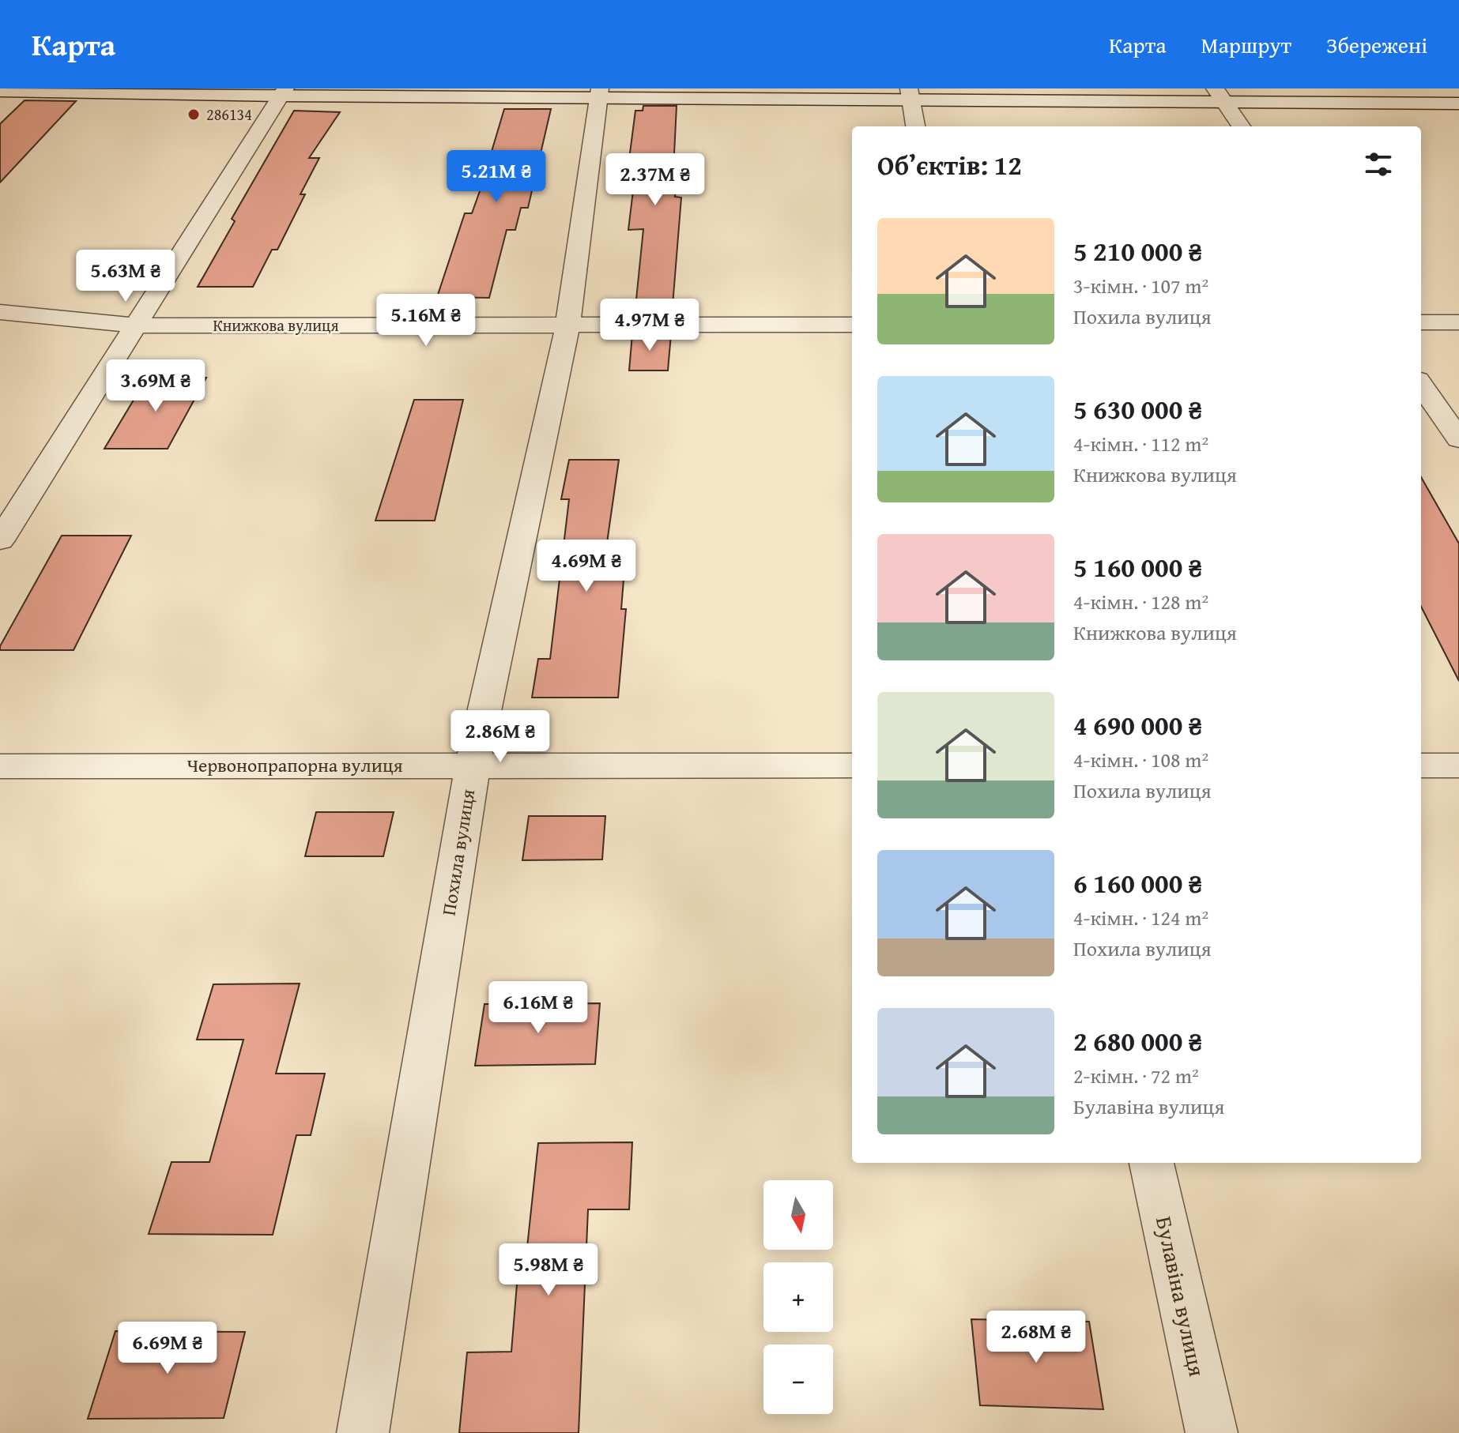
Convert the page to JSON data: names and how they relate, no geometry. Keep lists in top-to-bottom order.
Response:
{
  "streets": {
    "street": [
      "Книжкова вулиця",
      "Червонопрапорна вулиця",
      "Похила вулиця",
      "Булавіна вулиця"
    ]
  },
  "crossings": [
    ["Книжкова вулиця", "Похила вулиця"],
    ["Червонопрапорна вулиця", "Похила вулиця"]
  ],
  "places": ["286134"],
  "north": "bottom",
  "page": {
    "header": "Карта",
    "nav": ["Карта", "Маршрут", "Збережені"],
    "heading": "Об’єктів: 12",
    "price": [
      "5.21M ₴",
      "2.37M ₴",
      "5.63M ₴",
      "5.16M ₴",
      "4.97M ₴",
      "3.69M ₴",
      "4.69M ₴",
      "2.86M ₴",
      "6.16M ₴",
      "5.98M ₴",
      "2.68M ₴",
      "6.69M ₴"
    ],
    "list": [
      {
        "name": "5 210 000 ₴",
        "note": "3-кімн. · 107 m² · Похила вулиця"
      },
      {
        "name": "5 630 000 ₴",
        "note": "4-кімн. · 112 m² · Книжкова вулиця"
      },
      {
        "name": "5 160 000 ₴",
        "note": "4-кімн. · 128 m² · Книжкова вулиця"
      },
      {
        "name": "4 690 000 ₴",
        "note": "4-кімн. · 108 m² · Похила вулиця"
      },
      {
        "name": "6 160 000 ₴",
        "note": "4-кімн. · 124 m² · Похила вулиця"
      },
      {
        "name": "2 680 000 ₴",
        "note": "2-кімн. · 72 m² · Булавіна вулиця"
      }
    ],
    "map_buttons": ["+", "−"]
  }
}
